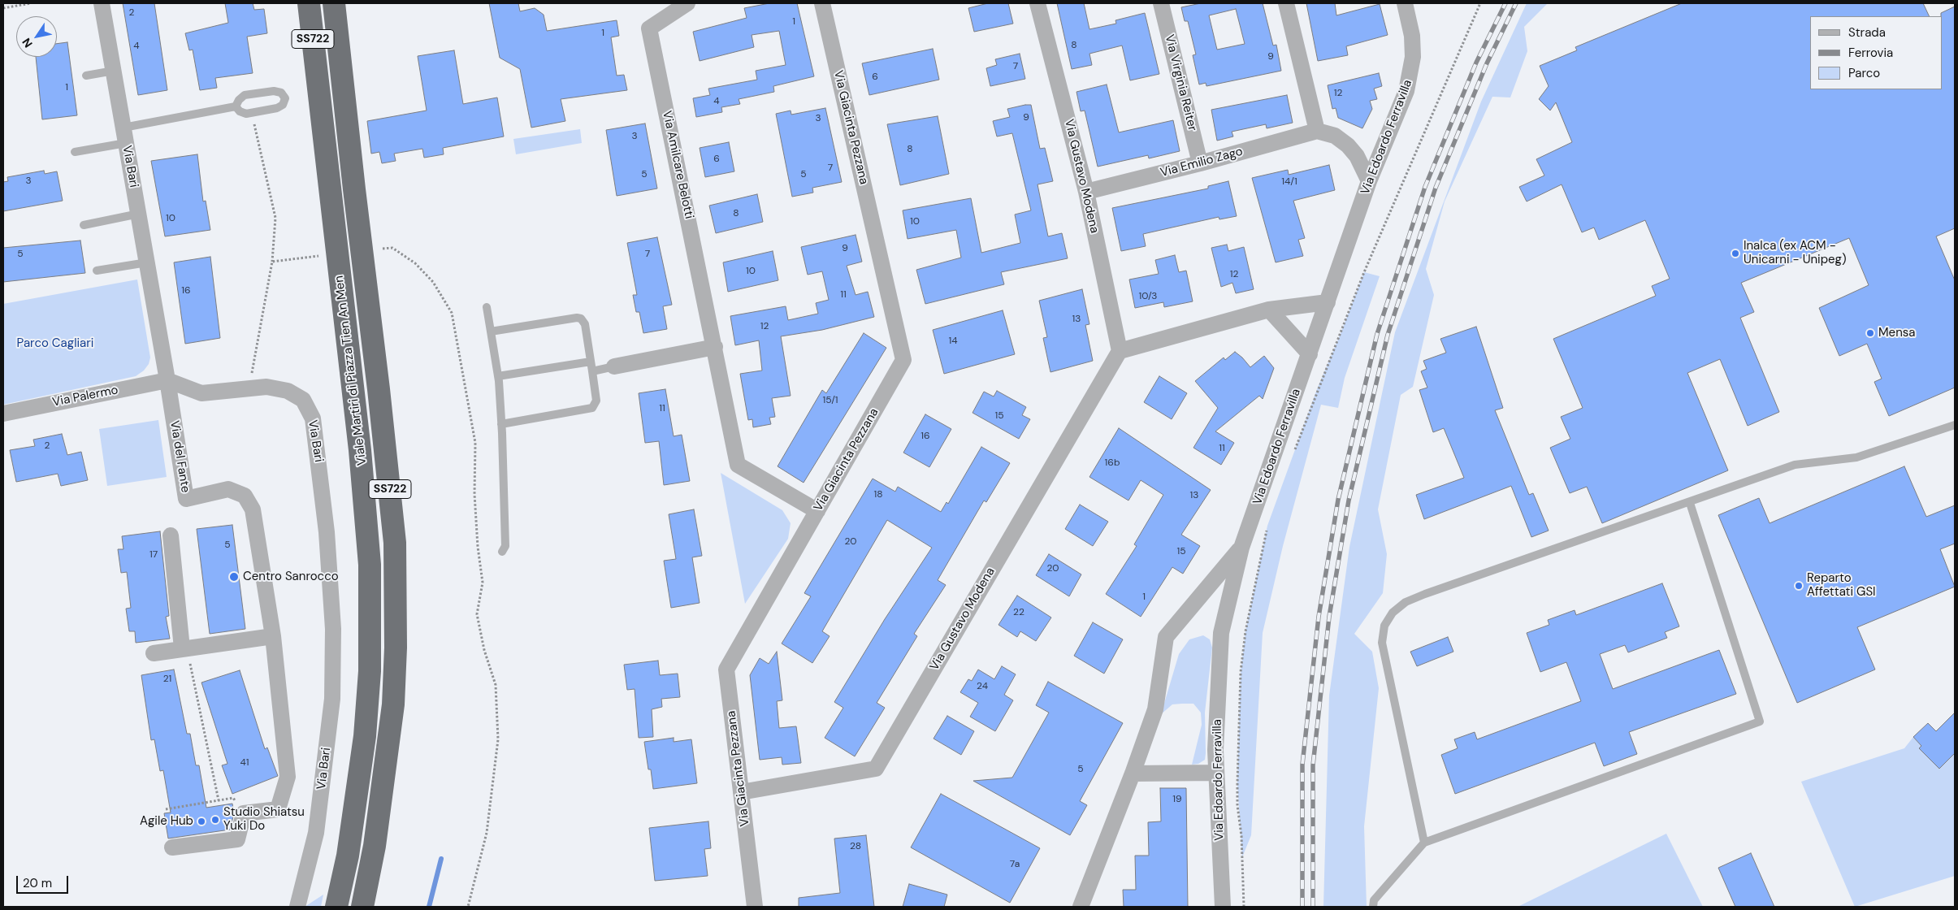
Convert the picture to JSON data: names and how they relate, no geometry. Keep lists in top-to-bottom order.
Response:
{
  "streets": {
    "highway": ["SS722", "Viale Martiri di Piazza Tien An Men"],
    "street": [
      "Via Virginia Reiter",
      "Via Giacinta Pezzana",
      "Via Edoardo Ferravilla",
      "Via Emilio Zago",
      "Via Amilcare Belotti",
      "Via Bari",
      "Via Gustavo Modena",
      "Via Palermo",
      "Via del Fante"
    ]
  },
  "crossings": [
    ["Via Virginia Reiter", "Via Emilio Zago"],
    ["Via Giacinta Pezzana", "Via Amilcare Belotti"],
    ["Via Giacinta Pezzana", "Via Gustavo Modena"],
    ["Via Emilio Zago", "Via Gustavo Modena"],
    ["Via Bari", "Via Palermo"],
    ["Via Bari", "Via del Fante"],
    ["Via Palermo", "Via del Fante"]
  ],
  "parks": ["Parco Cagliari"],
  "places": [
    "Inalca (ex ACM - Unicarni - Unipeg)",
    "Mensa",
    "Centro Sanrocco",
    "Reparto Affettati GSI",
    "Studio Shiatsu Yuki Do",
    "Agile Hub"
  ],
  "house_numbers": [
    "2",
    "1",
    "1",
    "8",
    "4",
    "9",
    "7",
    "6",
    "1",
    "12",
    "4",
    "9",
    "3",
    "3",
    "8",
    "6",
    "7",
    "5",
    "5",
    "3",
    "14/1",
    "8",
    "10",
    "10",
    "9",
    "5",
    "7",
    "10",
    "12",
    "16",
    "11",
    "10/3",
    "13",
    "12",
    "14",
    "15/1",
    "11",
    "15",
    "16",
    "2",
    "11",
    "16b",
    "18",
    "13",
    "20",
    "5",
    "15",
    "17",
    "20",
    "1",
    "22",
    "21",
    "24",
    "41",
    "5",
    "19",
    "28",
    "7a"
  ],
  "legend": ["Strada", "Ferrovia", "Parco"],
  "scale_bar": "20 m",
  "north": "bottom left"
}
